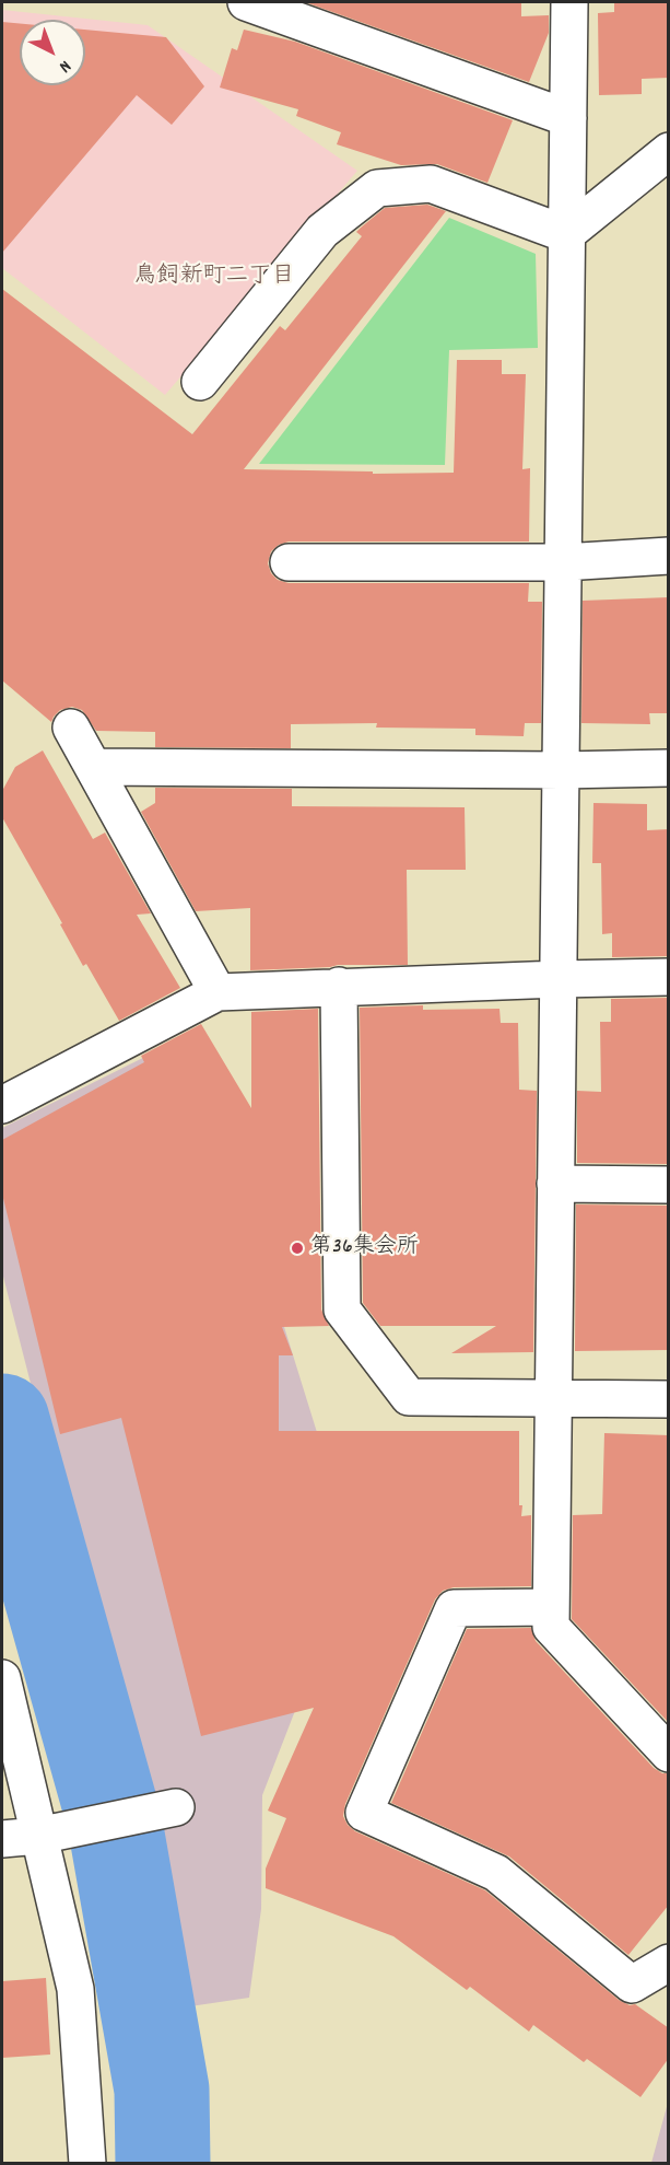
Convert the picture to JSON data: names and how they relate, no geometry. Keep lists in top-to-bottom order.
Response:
{
  "districts": ["鳥飼新町二丁目"],
  "places": ["第36集会所"],
  "north": "bottom right"
}
